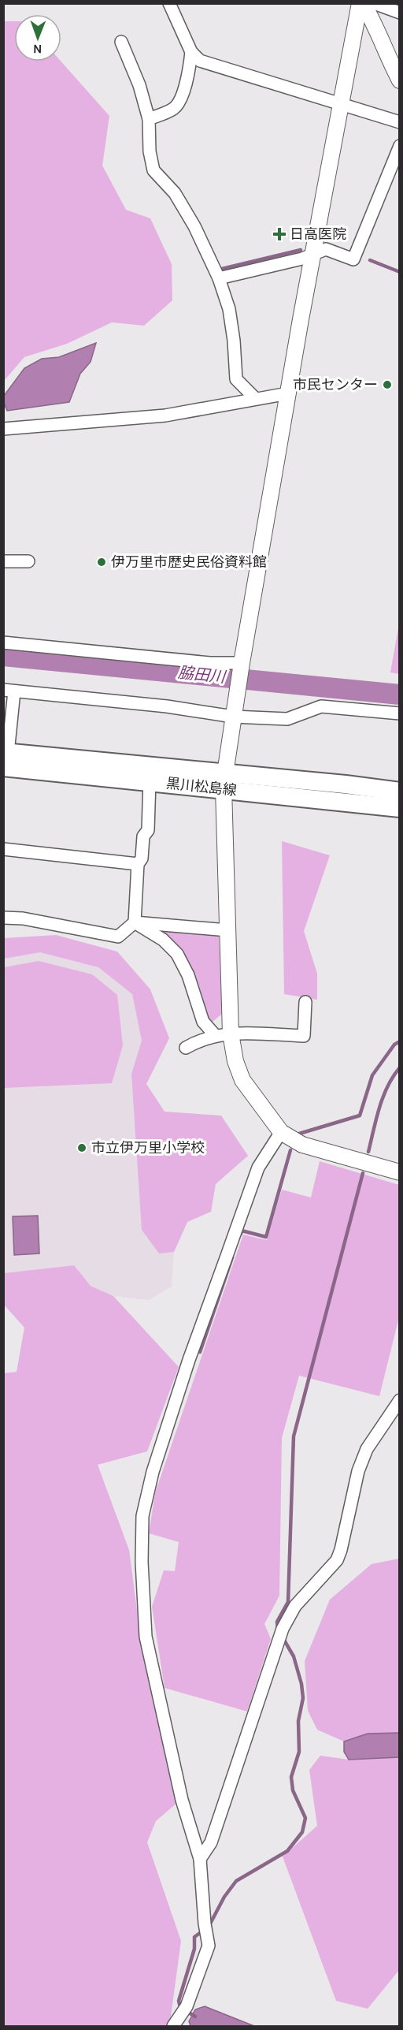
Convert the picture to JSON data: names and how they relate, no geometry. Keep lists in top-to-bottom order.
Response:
{
  "streets": {
    "main road": ["黒川松島線"]
  },
  "water": ["脇田川"],
  "places": {
    "health": ["日高医院"],
    "other": ["市民センター", "伊万里市歴史民俗資料館", "市立伊万里小学校"]
  },
  "north": "bottom"
}
